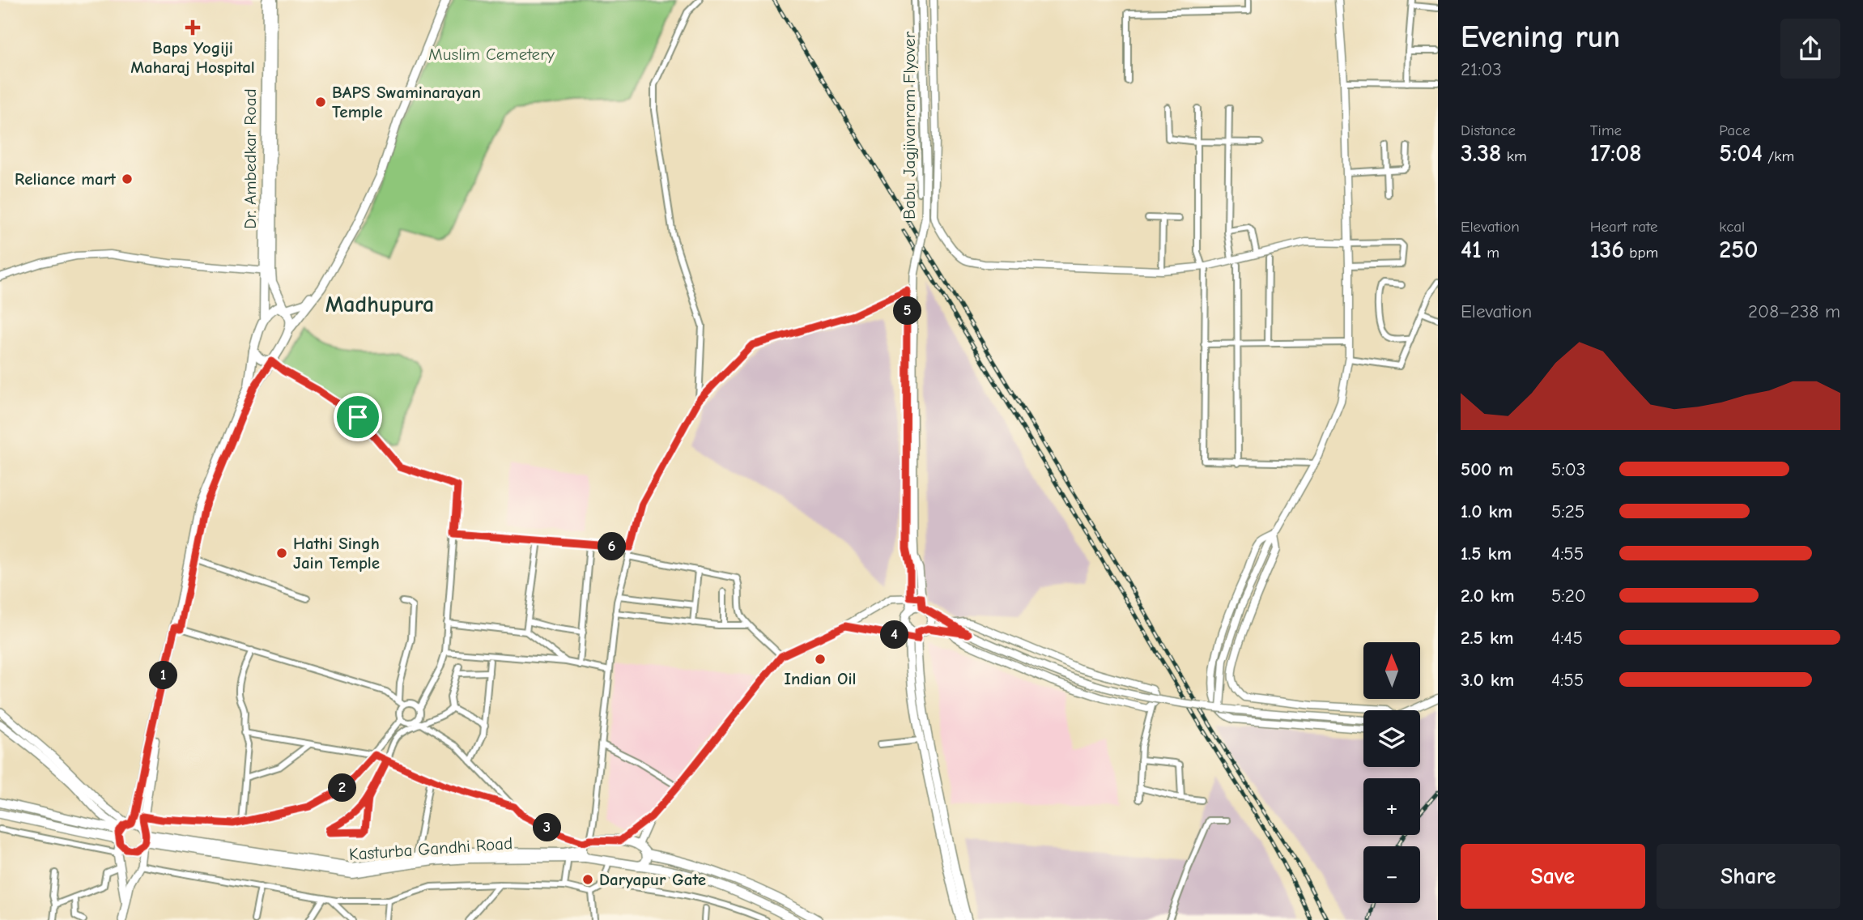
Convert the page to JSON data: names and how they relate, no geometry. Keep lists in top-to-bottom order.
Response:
{
  "streets": {
    "main road": ["Babu Jagjivanram Flyover", "Dr. Ambedkar Road", "Kasturba Gandhi Road"]
  },
  "districts": ["Madhupura"],
  "parks": ["Muslim Cemetery"],
  "places": {
    "health": ["Baps Yogiji Maharaj Hospital"],
    "other": [
      "BAPS Swaminarayan Temple",
      "Reliance mart",
      "Hathi Singh Jain Temple",
      "Indian Oil",
      "Daryapur Gate"
    ]
  },
  "north": "top",
  "page": {
    "heading": ["Evening run", "21:03"],
    "stats": [
      ["Distance", "3.38 km"],
      ["Time", "17:08"],
      ["Pace", "5:04 /km"],
      ["Elevation", "41 m"],
      ["Heart rate", "136 bpm"],
      ["kcal", "250"]
    ],
    "chart": ["Elevation", "208–238 m"],
    "pins": [
      "5",
      "6",
      "4",
      "1",
      "2",
      "3"
    ],
    "list": [
      {
        "name": "500 m",
        "note": "5:03"
      },
      {
        "name": "1.0 km",
        "note": "5:25"
      },
      {
        "name": "1.5 km",
        "note": "4:55"
      },
      {
        "name": "2.0 km",
        "note": "5:20"
      },
      {
        "name": "2.5 km",
        "note": "4:45"
      },
      {
        "name": "3.0 km",
        "note": "4:55"
      }
    ],
    "map_buttons": ["+", "−"],
    "buttons": ["Save", "Share"]
  }
}
